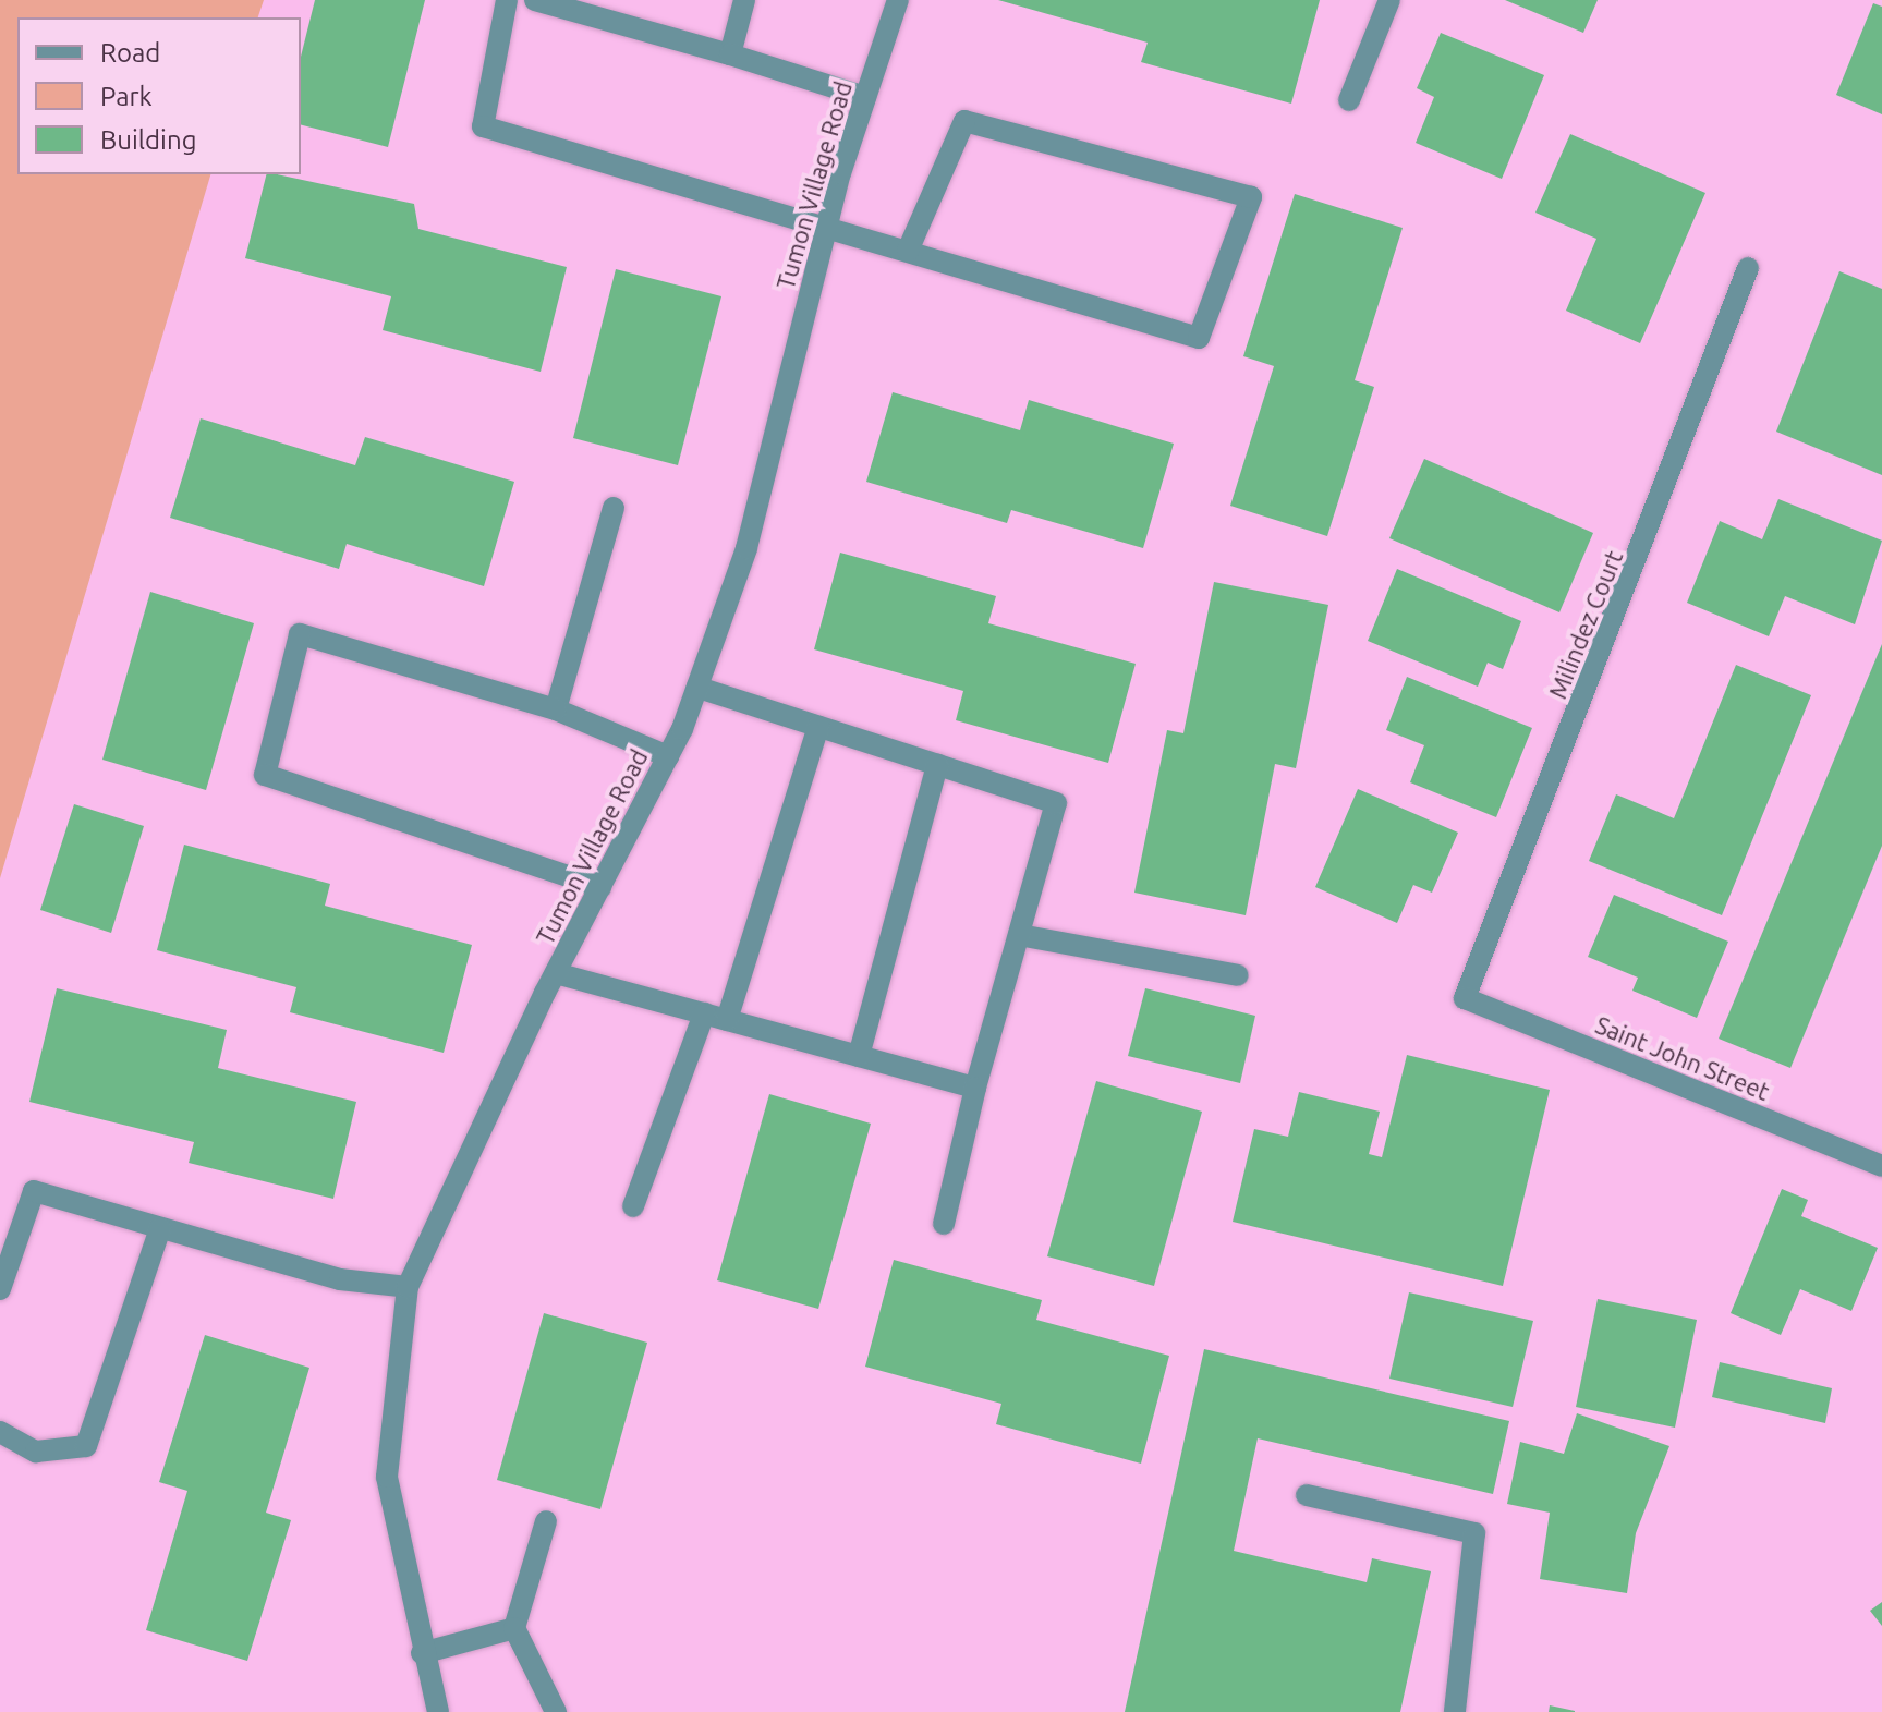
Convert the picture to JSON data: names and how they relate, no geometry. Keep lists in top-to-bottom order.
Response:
{
  "streets": {
    "street": ["Tumon Village Road", "Milindez Court", "Saint John Street"]
  },
  "crossings": [
    ["Milindez Court", "Saint John Street"]
  ],
  "legend": ["Road", "Park", "Building"]
}
